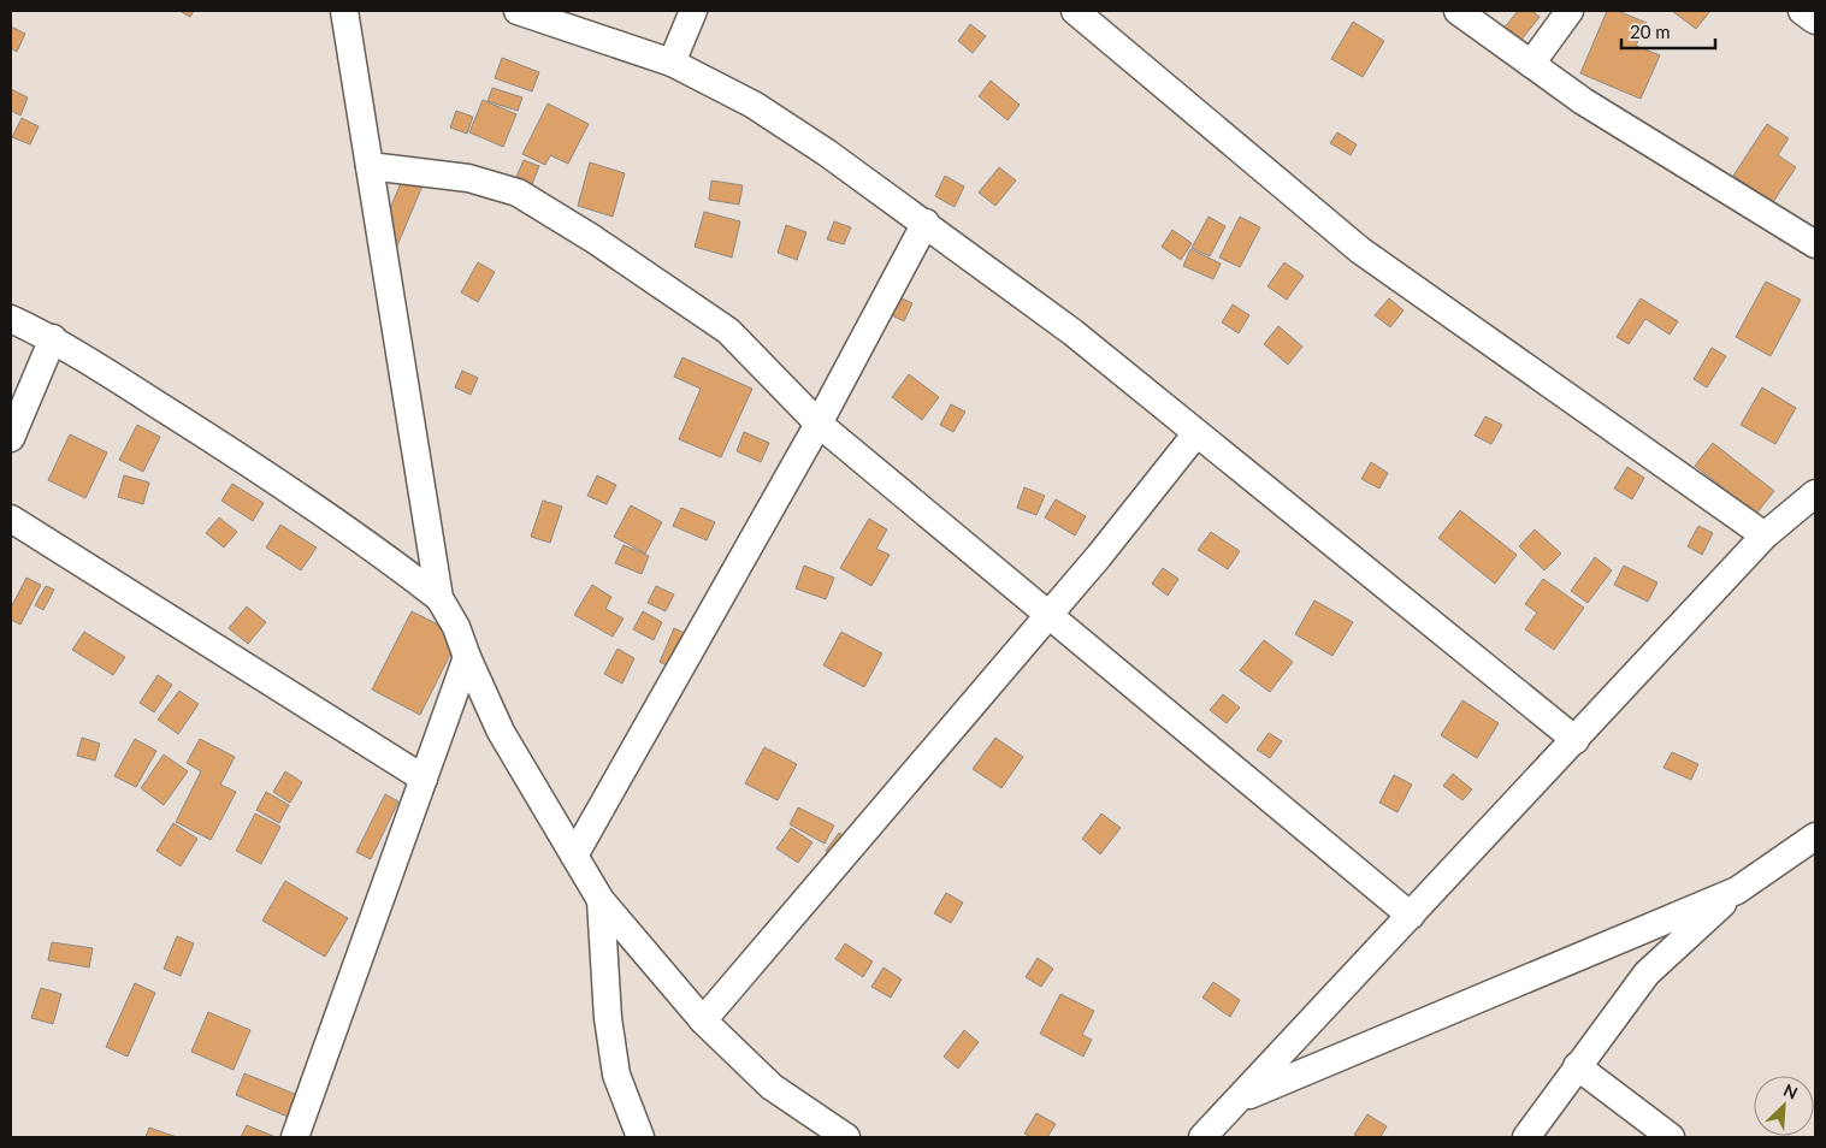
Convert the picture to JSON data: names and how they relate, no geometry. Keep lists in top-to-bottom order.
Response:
{
  "scale_bar": "20 m",
  "north": "top right"
}
